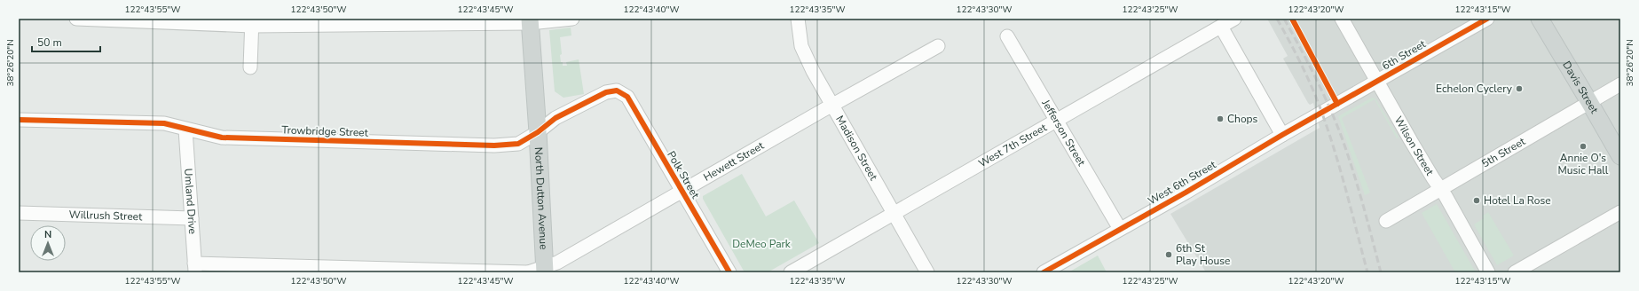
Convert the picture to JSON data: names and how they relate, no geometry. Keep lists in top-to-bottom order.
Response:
{
  "streets": {
    "main road": ["Davis Street", "North Dutton Avenue"],
    "street": [
      "6th Street",
      "Trowbridge Street",
      "Jefferson Street",
      "West 7th Street",
      "Wilson Street",
      "Madison Street",
      "5th Street",
      "Hewett Street",
      "Polk Street",
      "West 6th Street",
      "Umland Drive",
      "Willrush Street"
    ]
  },
  "crossings": [
    ["6th Street", "Wilson Street"],
    ["6th Street", "West 6th Street"],
    ["Davis Street", "5th Street"],
    ["Trowbridge Street", "Polk Street"],
    ["Trowbridge Street", "North Dutton Avenue"],
    ["Trowbridge Street", "Umland Drive"],
    ["Jefferson Street", "West 7th Street"],
    ["Jefferson Street", "West 6th Street"],
    ["West 7th Street", "Madison Street"],
    ["Wilson Street", "5th Street"],
    ["Madison Street", "Hewett Street"],
    ["Hewett Street", "Polk Street"],
    ["Hewett Street", "North Dutton Avenue"],
    ["Hewett Street", "Umland Drive"],
    ["Umland Drive", "Willrush Street"]
  ],
  "parks": ["DeMeo Park"],
  "places": [
    "Echelon Cyclery",
    "Chops",
    "Annie O's Music Hall",
    "Hotel La Rose",
    "6th St Play House"
  ],
  "scale_bar": "50 m",
  "north": "top",
  "coordinates": [
    "122°43'55\"W",
    "122°43'50\"W",
    "122°43'45\"W",
    "122°43'40\"W",
    "122°43'35\"W",
    "122°43'30\"W",
    "122°43'25\"W",
    "122°43'20\"W",
    "122°43'15\"W",
    "38°26'20\"N"
  ]
}
